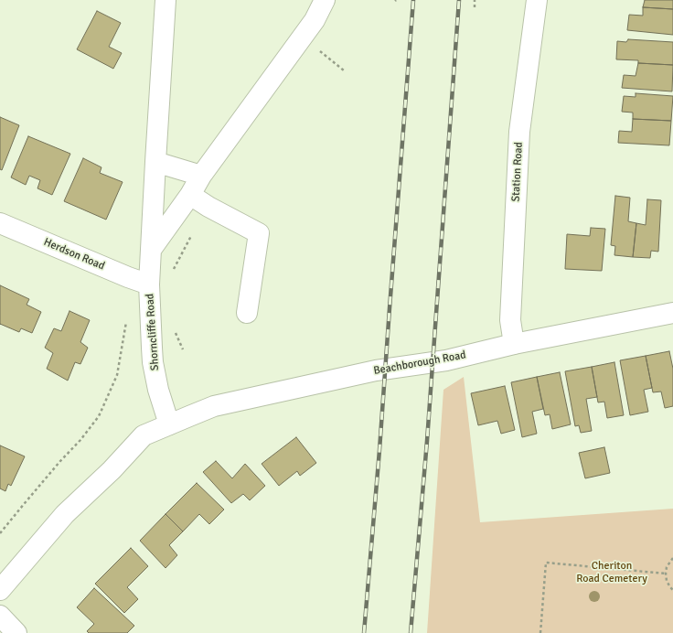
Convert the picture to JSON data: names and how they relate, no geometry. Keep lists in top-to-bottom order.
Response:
{
  "streets": {
    "street": [
      "Station Road",
      "Herdson Road",
      "Shorncliffe Road",
      "Beachborough Road"
    ]
  },
  "crossings": [
    ["Station Road", "Beachborough Road"],
    ["Herdson Road", "Shorncliffe Road"],
    ["Shorncliffe Road", "Beachborough Road"]
  ],
  "parks": ["Cheriton Road Cemetery"]
}
